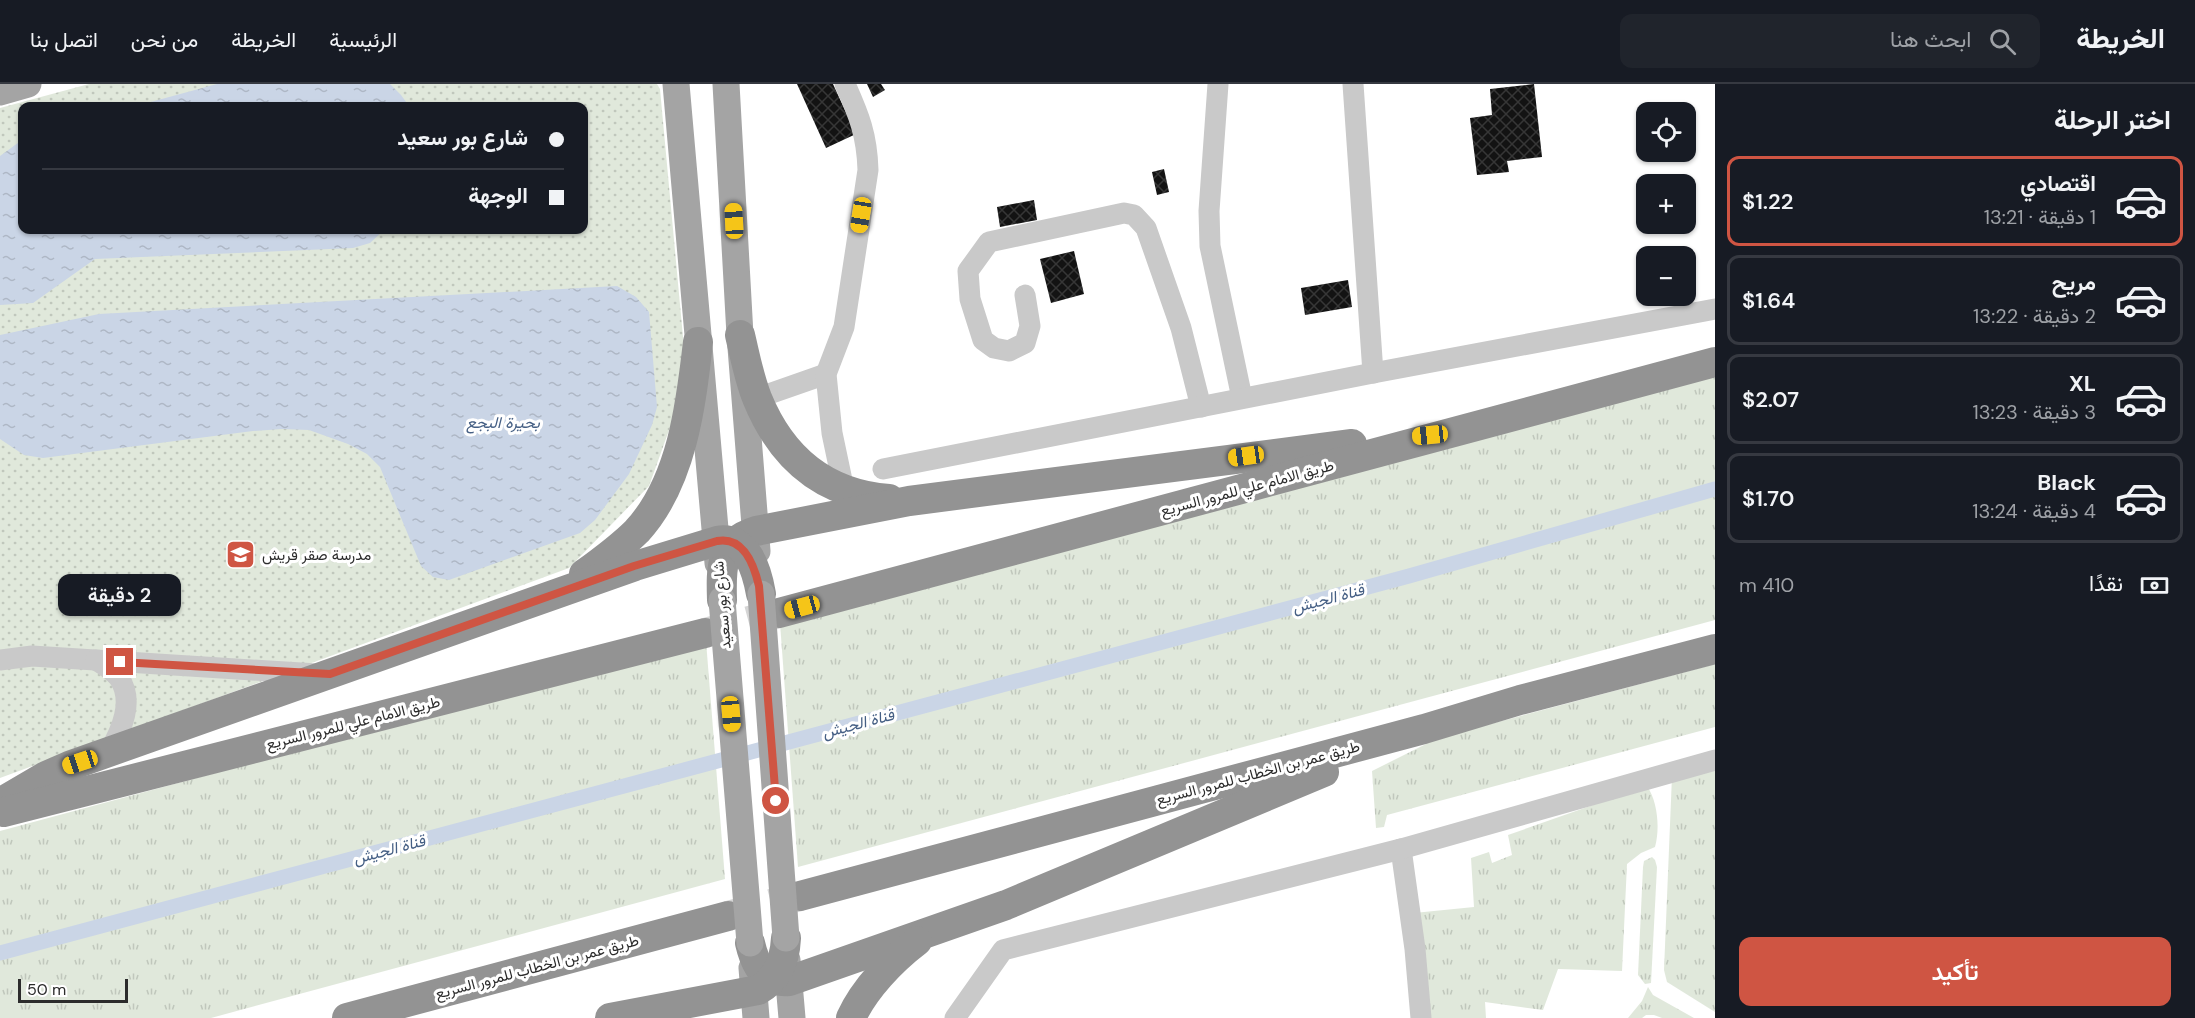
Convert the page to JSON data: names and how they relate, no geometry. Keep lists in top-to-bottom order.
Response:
{
  "streets": {
    "highway": ["طريق الامام علي للمرور السريع", "طريق عمر بن الخطاب للمرور السريع"],
    "main road": ["شارع بور سعيد"]
  },
  "water": ["بحيرة البجع", "قناة الجيش"],
  "places": {
    "school or university": ["مدرسة صقر قريش"]
  },
  "scale_bar": "50 m",
  "page": {
    "header": "الخريطة",
    "search": "ابحث هنا",
    "nav": [
      "الرئيسية",
      "الخريطة",
      "من نحن",
      "اتصل بنا"
    ],
    "heading": "اختر الرحلة",
    "map_buttons": ["+", "−"],
    "banner": ["شارع بور سعيد", "الوجهة"],
    "list": [
      {
        "name": "اقتصادي",
        "note": "1 دقيقة · 13:21",
        "value": "$1.22"
      },
      {
        "name": "مريح",
        "note": "2 دقيقة · 13:22",
        "value": "$1.64"
      },
      {
        "name": "XL",
        "note": "3 دقيقة · 13:23",
        "value": "$2.07"
      },
      {
        "name": "Black",
        "note": "4 دقيقة · 13:24",
        "value": "$1.70"
      }
    ],
    "pay": ["نقدًا", "410 m"],
    "bubble": "2 دقيقة",
    "buttons": "تأكيد",
    "scale": "50 m"
  }
}
